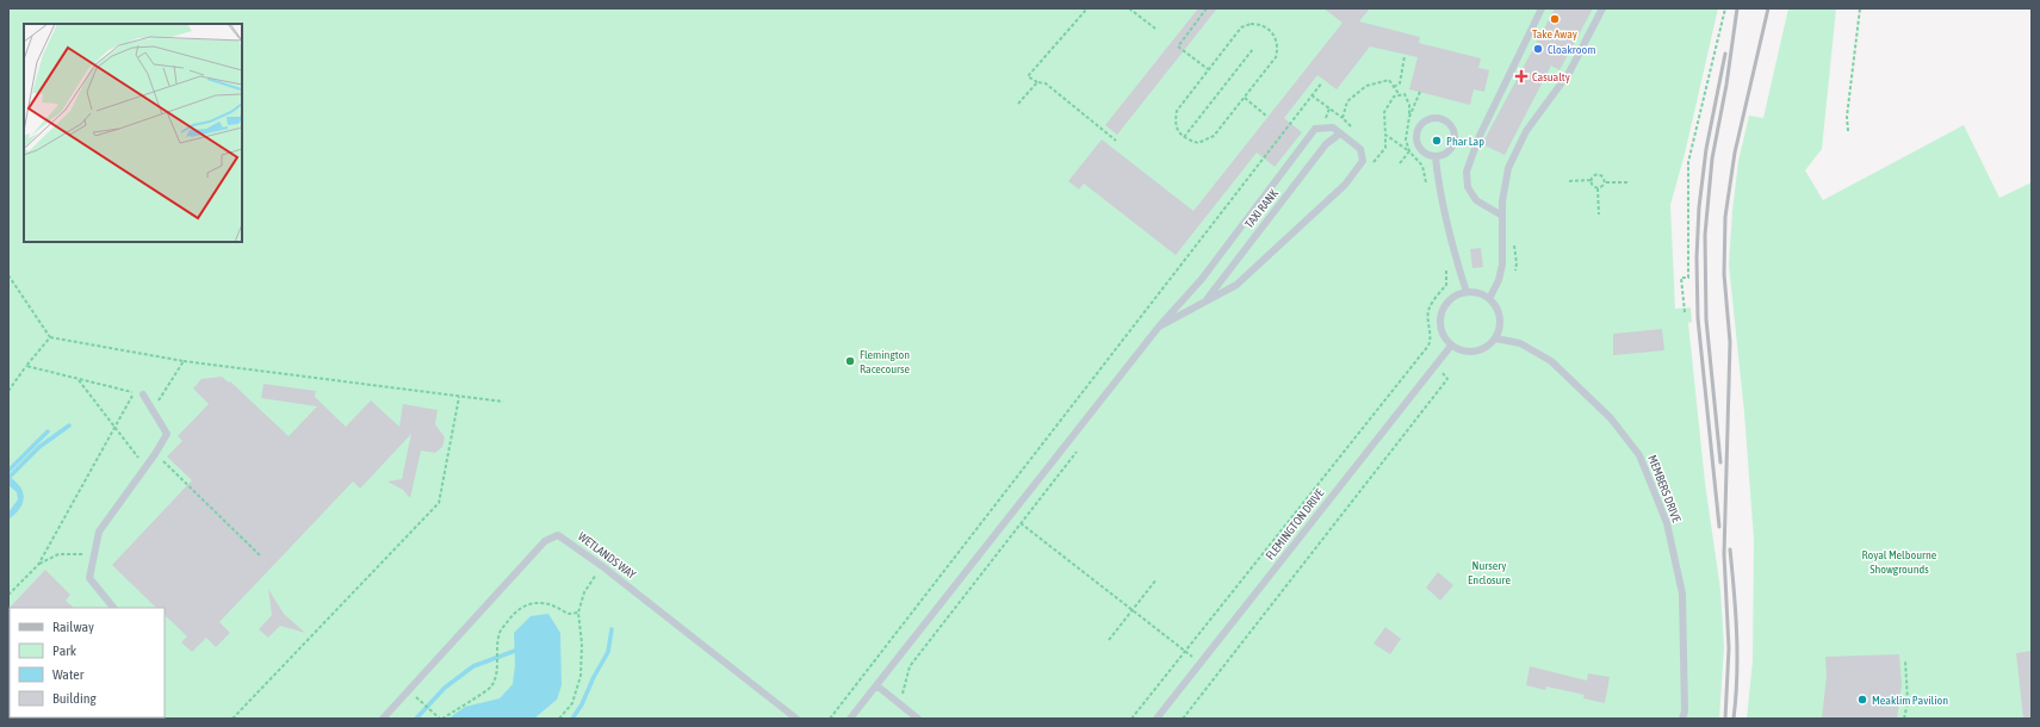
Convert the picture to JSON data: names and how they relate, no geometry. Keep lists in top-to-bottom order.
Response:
{
  "streets": {
    "lane": [
      "TAXI RANK",
      "MEMBERS DRIVE",
      "FLEMINGTON DRIVE",
      "WETLANDS WAY"
    ]
  },
  "crossings": [
    ["MEMBERS DRIVE", "FLEMINGTON DRIVE"]
  ],
  "parks": ["Royal Melbourne Showgrounds", "Nursery Enclosure"],
  "places": {
    "other": [
      "Take Away",
      "Cloakroom",
      "Phar Lap",
      "Flemington Racecourse",
      "Meaklim Pavilion"
    ],
    "health": ["Casualty"]
  },
  "legend": [
    "Railway",
    "Park",
    "Water",
    "Building"
  ]
}
